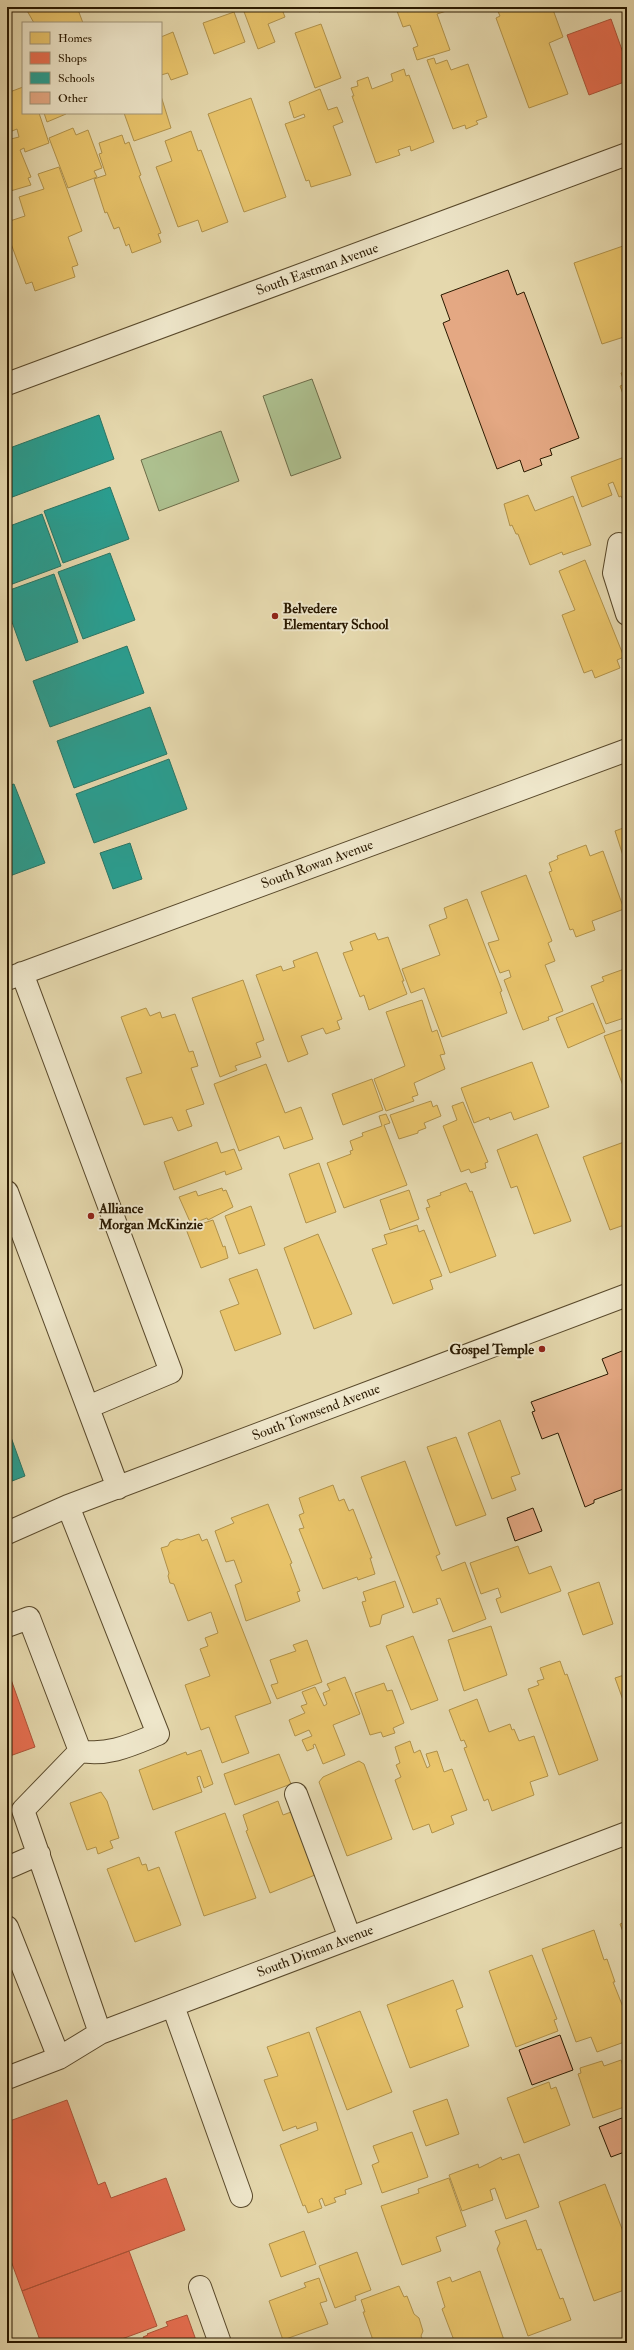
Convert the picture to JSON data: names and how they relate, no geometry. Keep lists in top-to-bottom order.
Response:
{
  "streets": {
    "street": [
      "South Eastman Avenue",
      "South Rowan Avenue",
      "South Townsend Avenue",
      "South Ditman Avenue"
    ]
  },
  "places": ["Belvedere Elementary School", "Alliance Morgan McKinzie", "Gospel Temple"],
  "legend": [
    "Homes",
    "Shops",
    "Schools",
    "Other"
  ]
}
